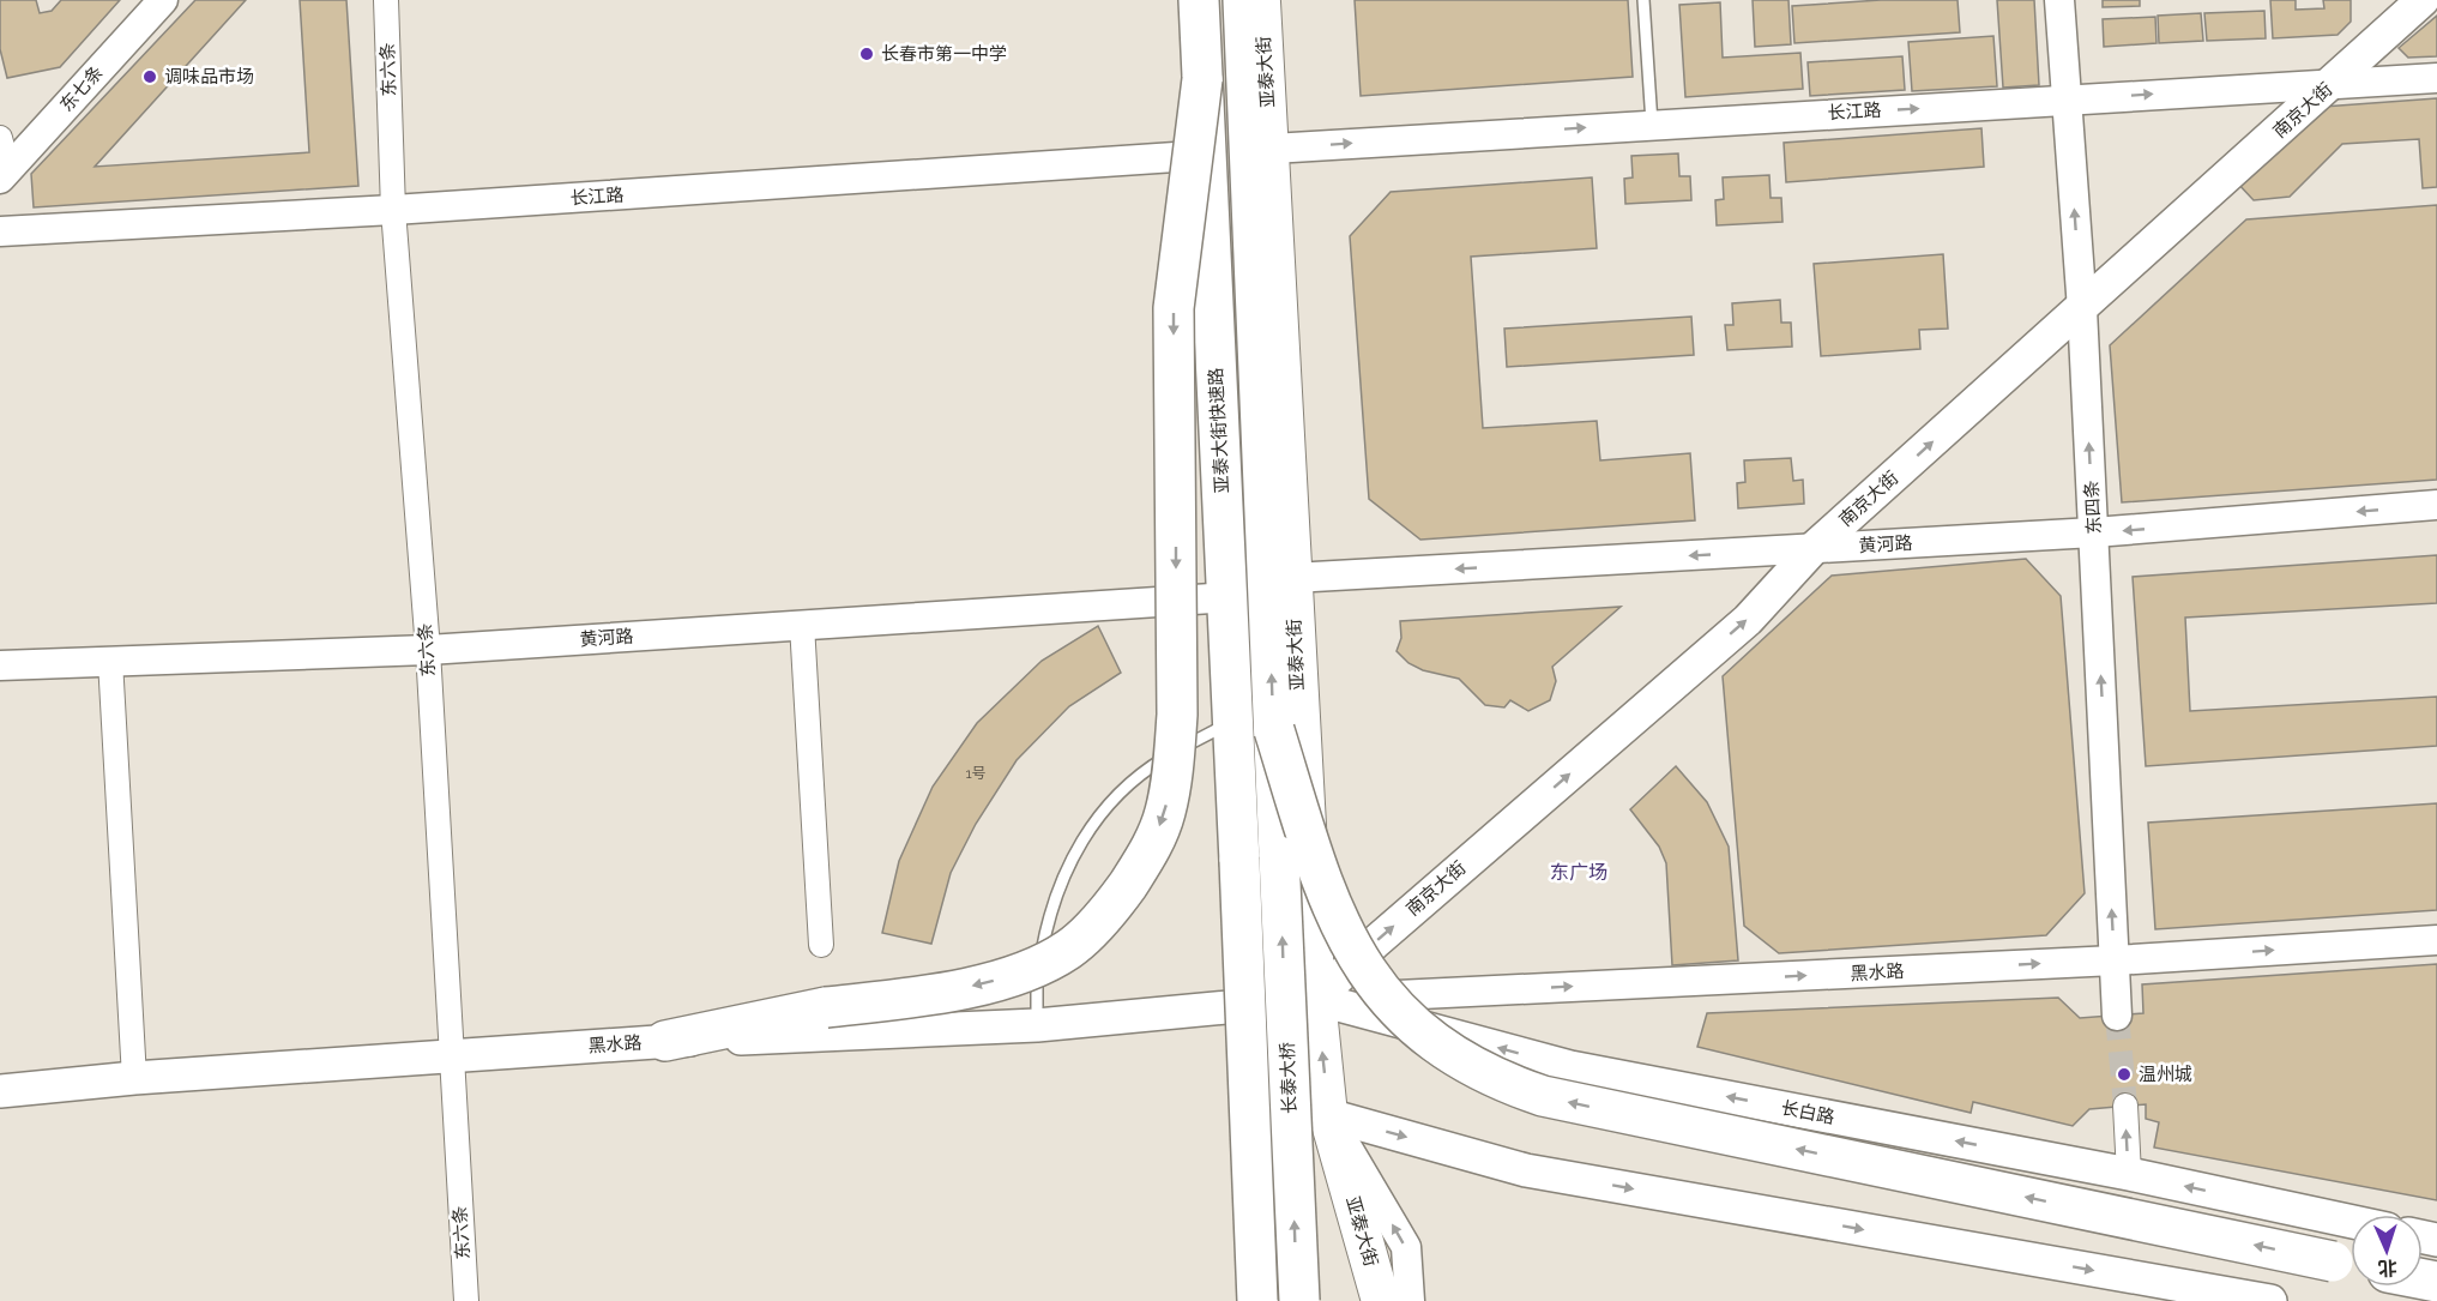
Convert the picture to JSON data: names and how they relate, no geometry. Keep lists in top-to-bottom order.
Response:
{
  "streets": {
    "highway": ["亚泰大街快速路", "长泰大桥"],
    "main road": [
      "亚泰大街",
      "南京大街",
      "黑水路",
      "长白路"
    ],
    "street": [
      "东六条",
      "东七条",
      "长江路",
      "东四条",
      "黄河路"
    ]
  },
  "crossings": [
    ["东六条", "长江路"],
    ["东六条", "黄河路"],
    ["东六条", "黑水路"],
    ["亚泰大街", "南京大街"],
    ["亚泰大街", "长江路"],
    ["亚泰大街", "黄河路"],
    ["亚泰大街", "黑水路"],
    ["亚泰大街", "长白路"],
    ["南京大街", "长江路"],
    ["南京大街", "东四条"],
    ["南京大街", "黄河路"],
    ["南京大街", "黑水路"],
    ["南京大街", "长白路"],
    ["长江路", "东四条"],
    ["东四条", "黄河路"],
    ["东四条", "黑水路"],
    ["黑水路", "长白路"]
  ],
  "one_way": [
    "南京大街",
    "长江路",
    "东四条",
    "黄河路",
    "黑水路",
    "长泰大桥"
  ],
  "districts": ["东广场"],
  "places": ["长春市第一中学", "调味品市场", "温州城"],
  "house_numbers": ["1号"],
  "north": "bottom"
}
